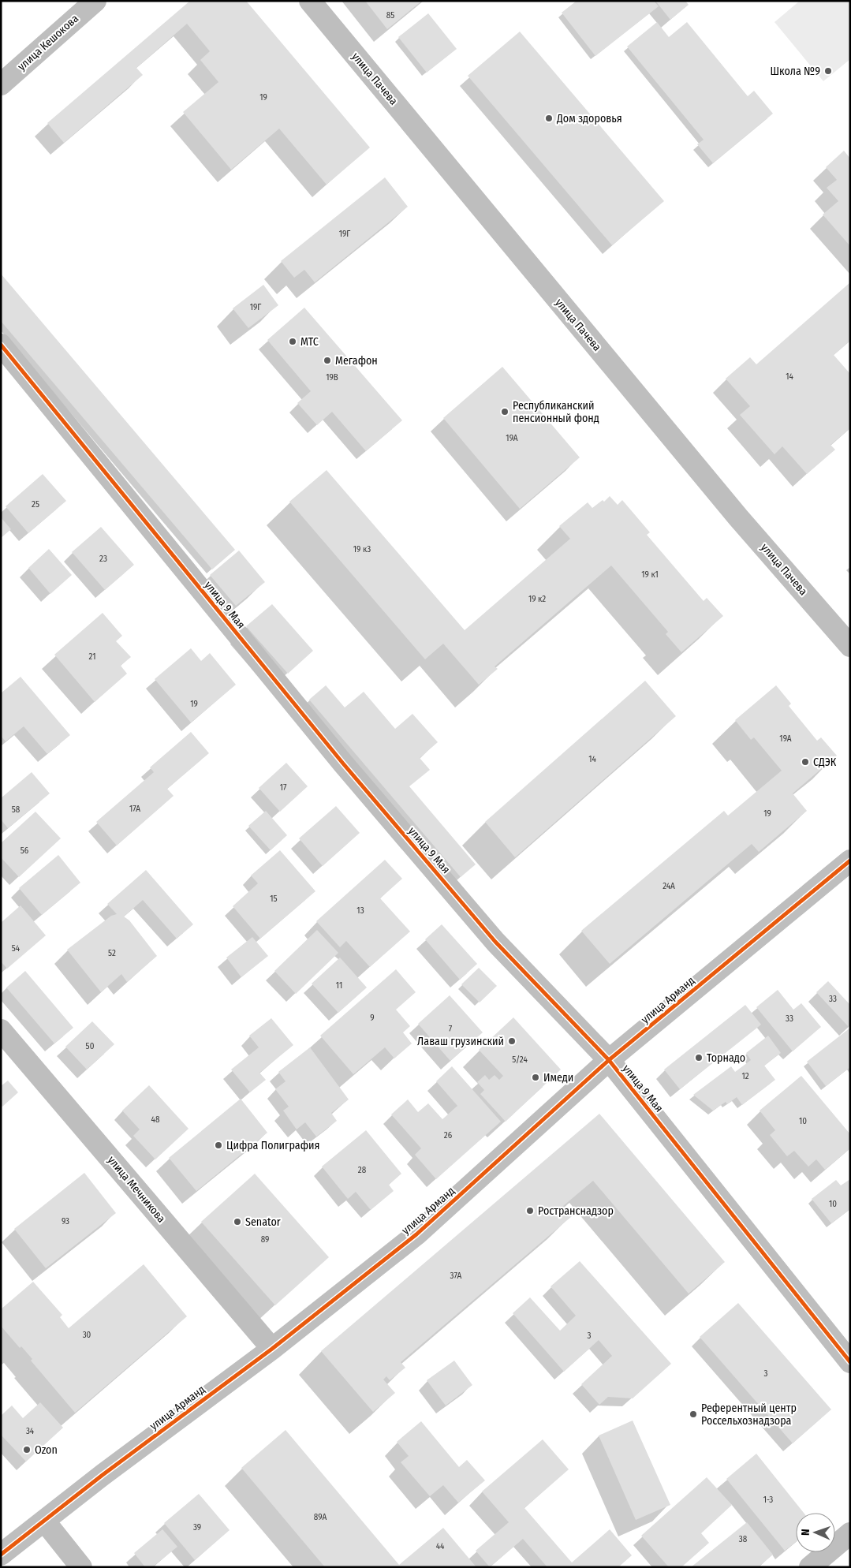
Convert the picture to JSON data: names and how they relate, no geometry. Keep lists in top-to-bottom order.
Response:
{
  "streets": {
    "street": [
      "улица Кешокова",
      "улица Пачева",
      "улица 9 Мая",
      "улица Арманд",
      "улица Мечникова"
    ]
  },
  "crossings": [
    ["улица 9 Мая", "улица Арманд"],
    ["улица Арманд", "улица Мечникова"]
  ],
  "places": [
    "Школа №9",
    "Дом здоровья",
    "МТС",
    "Мегафон",
    "Республиканский пенсионный фонд",
    "СДЭК",
    "Лаваш грузинский",
    "Торнадо",
    "Имеди",
    "Цифра Полиграфия",
    "Ространснадзор",
    "Senator",
    "Референтный центр Россельхознадзора",
    "Ozon"
  ],
  "house_numbers": [
    "85",
    "19",
    "19Г",
    "19Г",
    "14",
    "19В",
    "19А",
    "25",
    "19 к3",
    "23",
    "19 к1",
    "19 к2",
    "21",
    "19",
    "19А",
    "14",
    "17",
    "17А",
    "58",
    "19",
    "56",
    "24А",
    "15",
    "13",
    "54",
    "52",
    "11",
    "33",
    "9",
    "33",
    "7",
    "50",
    "5/24",
    "12",
    "48",
    "10",
    "26",
    "28",
    "10",
    "93",
    "89",
    "37А",
    "30",
    "3",
    "3",
    "34",
    "1-3",
    "89А",
    "39",
    "38",
    "44"
  ],
  "north": "left"
}
